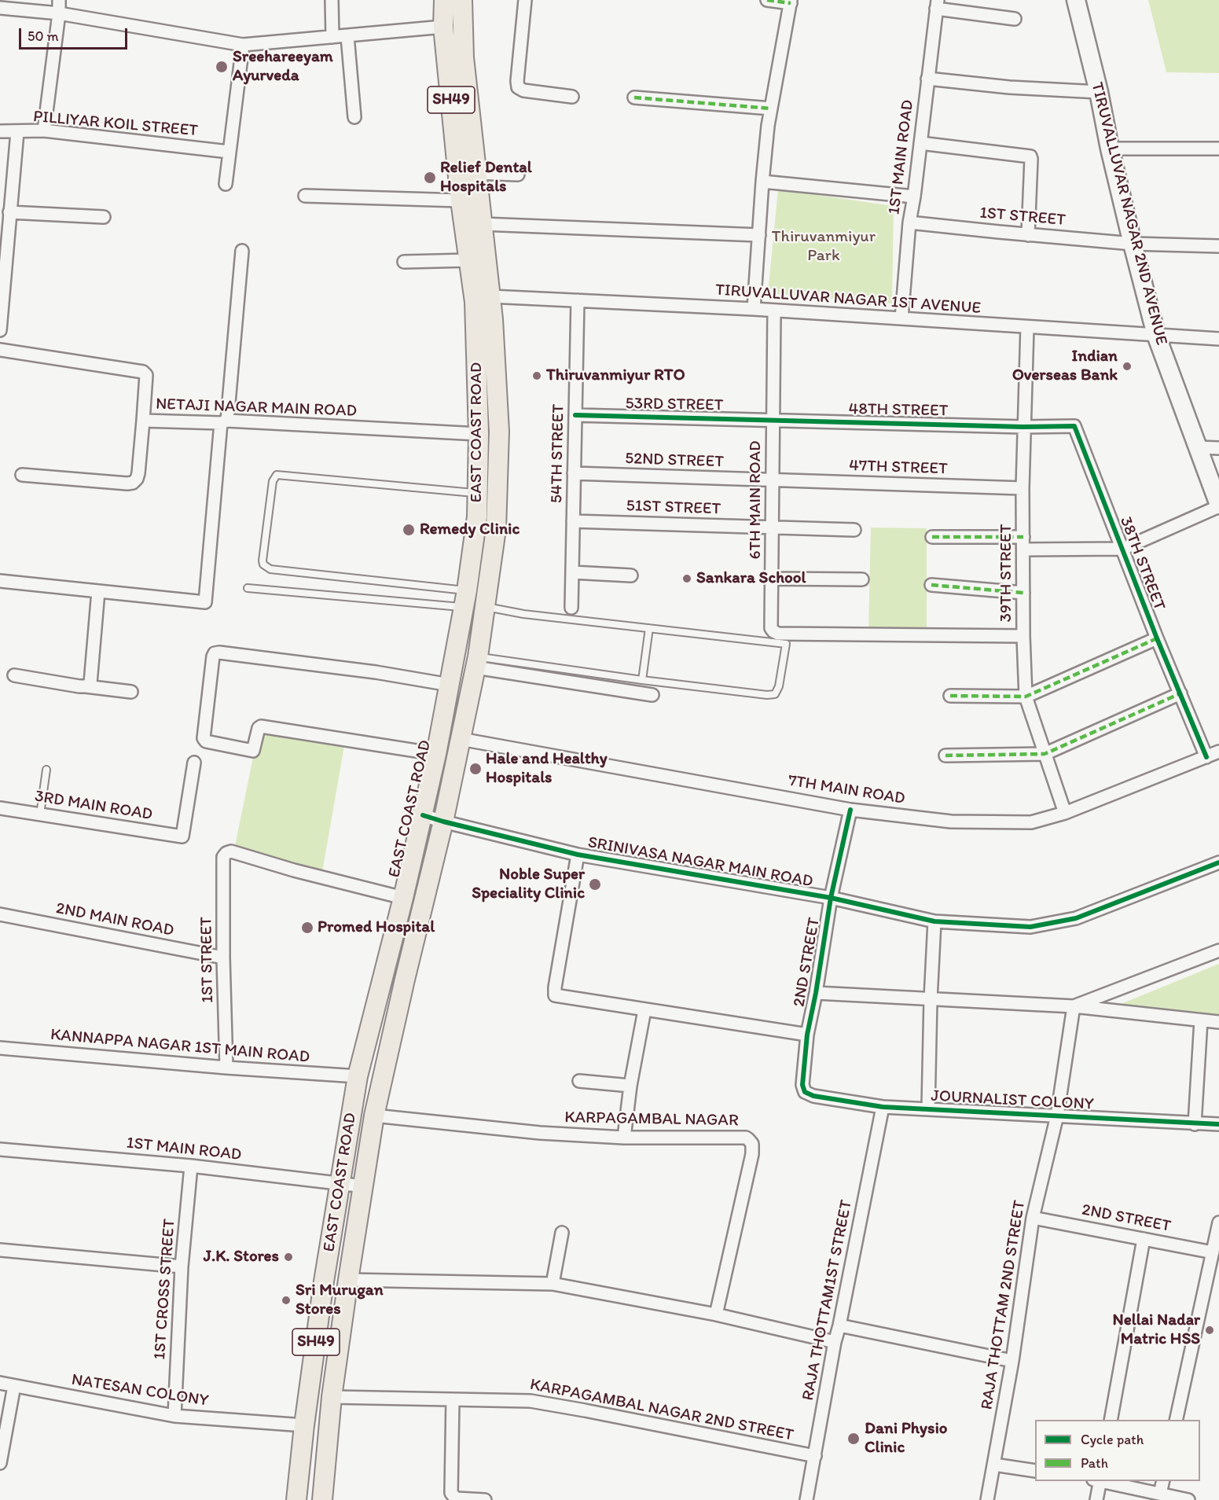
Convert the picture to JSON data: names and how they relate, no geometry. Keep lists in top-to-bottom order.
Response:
{
  "streets": {
    "main road": ["SH49", "EAST COAST ROAD"],
    "street": [
      "PILLIYAR KOIL STREET",
      "1ST MAIN ROAD",
      "TIRUVALLUVAR NAGAR 2ND AVENUE",
      "1ST STREET",
      "TIRUVALLUVAR NAGAR 1ST AVENUE",
      "53RD STREET",
      "NETAJI NAGAR MAIN ROAD",
      "48TH STREET",
      "54TH STREET",
      "52ND STREET",
      "47TH STREET",
      "6TH MAIN ROAD",
      "51ST STREET",
      "38TH STREET",
      "39TH STREET",
      "7TH MAIN ROAD",
      "3RD MAIN ROAD",
      "SRINIVASA NAGAR MAIN ROAD",
      "2ND MAIN ROAD",
      "2ND STREET",
      "KANNAPPA NAGAR 1ST MAIN ROAD",
      "JOURNALIST COLONY",
      "KARPAGAMBAL NAGAR",
      "1ST CROSS STREET",
      "RAJA THOTTAM1ST STREET",
      "RAJA THOTTAM 2ND STREET",
      "NATESAN COLONY",
      "KARPAGAMBAL NAGAR 2ND STREET"
    ]
  },
  "crossings": [
    ["1ST MAIN ROAD", "1ST STREET"],
    ["1ST MAIN ROAD", "TIRUVALLUVAR NAGAR 1ST AVENUE"],
    ["1ST MAIN ROAD", "EAST COAST ROAD"],
    ["1ST MAIN ROAD", "1ST CROSS STREET"],
    ["TIRUVALLUVAR NAGAR 2ND AVENUE", "1ST STREET"],
    ["TIRUVALLUVAR NAGAR 2ND AVENUE", "TIRUVALLUVAR NAGAR 1ST AVENUE"],
    ["1ST STREET", "EAST COAST ROAD"],
    ["1ST STREET", "2ND MAIN ROAD"],
    ["1ST STREET", "KANNAPPA NAGAR 1ST MAIN ROAD"],
    ["TIRUVALLUVAR NAGAR 1ST AVENUE", "EAST COAST ROAD"],
    ["TIRUVALLUVAR NAGAR 1ST AVENUE", "54TH STREET"],
    ["TIRUVALLUVAR NAGAR 1ST AVENUE", "6TH MAIN ROAD"],
    ["TIRUVALLUVAR NAGAR 1ST AVENUE", "39TH STREET"],
    ["53RD STREET", "48TH STREET"],
    ["53RD STREET", "54TH STREET"],
    ["53RD STREET", "6TH MAIN ROAD"],
    ["NETAJI NAGAR MAIN ROAD", "EAST COAST ROAD"],
    ["48TH STREET", "6TH MAIN ROAD"],
    ["48TH STREET", "38TH STREET"],
    ["48TH STREET", "39TH STREET"],
    ["EAST COAST ROAD", "7TH MAIN ROAD"],
    ["EAST COAST ROAD", "SRINIVASA NAGAR MAIN ROAD"],
    ["EAST COAST ROAD", "KANNAPPA NAGAR 1ST MAIN ROAD"],
    ["EAST COAST ROAD", "KARPAGAMBAL NAGAR"],
    ["EAST COAST ROAD", "NATESAN COLONY"],
    ["EAST COAST ROAD", "KARPAGAMBAL NAGAR 2ND STREET"],
    ["54TH STREET", "52ND STREET"],
    ["54TH STREET", "51ST STREET"],
    ["52ND STREET", "47TH STREET"],
    ["52ND STREET", "6TH MAIN ROAD"],
    ["47TH STREET", "6TH MAIN ROAD"],
    ["47TH STREET", "39TH STREET"],
    ["6TH MAIN ROAD", "51ST STREET"],
    ["6TH MAIN ROAD", "39TH STREET"],
    ["38TH STREET", "39TH STREET"],
    ["38TH STREET", "7TH MAIN ROAD"],
    ["39TH STREET", "7TH MAIN ROAD"],
    ["7TH MAIN ROAD", "2ND STREET"],
    ["SRINIVASA NAGAR MAIN ROAD", "2ND STREET"],
    ["2ND STREET", "JOURNALIST COLONY"],
    ["2ND STREET", "RAJA THOTTAM 2ND STREET"],
    ["JOURNALIST COLONY", "RAJA THOTTAM1ST STREET"],
    ["JOURNALIST COLONY", "RAJA THOTTAM 2ND STREET"],
    ["1ST CROSS STREET", "NATESAN COLONY"],
    ["RAJA THOTTAM1ST STREET", "KARPAGAMBAL NAGAR 2ND STREET"]
  ],
  "parks": ["Thiruvanmiyur Park"],
  "places": [
    "Sreehareeyam Ayurveda",
    "Relief Dental Hospitals",
    "Indian Overseas Bank",
    "Thiruvanmiyur RTO",
    "Remedy Clinic",
    "Sankara School",
    "Hale and Healthy Hospitals",
    "Noble Super Speciality Clinic",
    "Promed Hospital",
    "J.K. Stores",
    "Sri Murugan Stores",
    "Nellai Nadar Matric HSS",
    "Dani Physio Clinic"
  ],
  "legend": ["Cycle path", "Path"],
  "scale_bar": "50 m"
}
